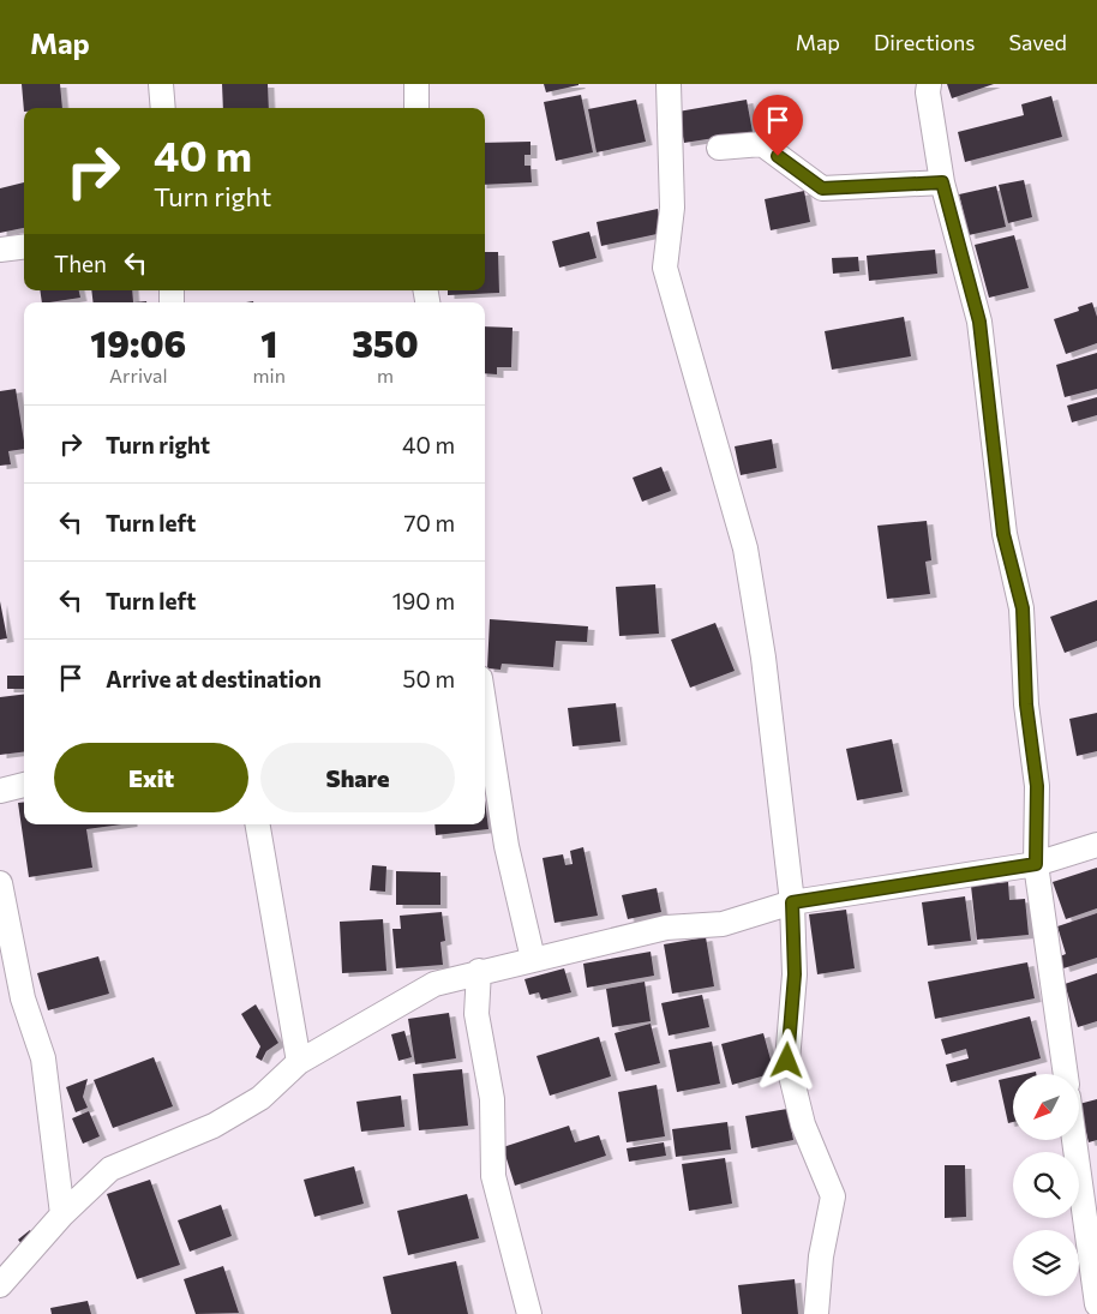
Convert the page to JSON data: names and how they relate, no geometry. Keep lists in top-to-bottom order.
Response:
{
  "north": "bottom left",
  "page": {
    "header": "Map",
    "nav": ["Map", "Directions", "Saved"],
    "turn": ["40 m", "Turn right"],
    "then": "Then",
    "eta": [
      "19:06",
      "Arrival",
      "1",
      "min",
      "350",
      "m"
    ],
    "list": [
      {
        "name": "Turn right",
        "value": "40 m"
      },
      {
        "name": "Turn left",
        "value": "70 m"
      },
      {
        "name": "Turn left",
        "value": "190 m"
      },
      {
        "name": "Arrive at destination",
        "value": "50 m"
      }
    ],
    "buttons": ["Exit", "Share"]
  }
}
